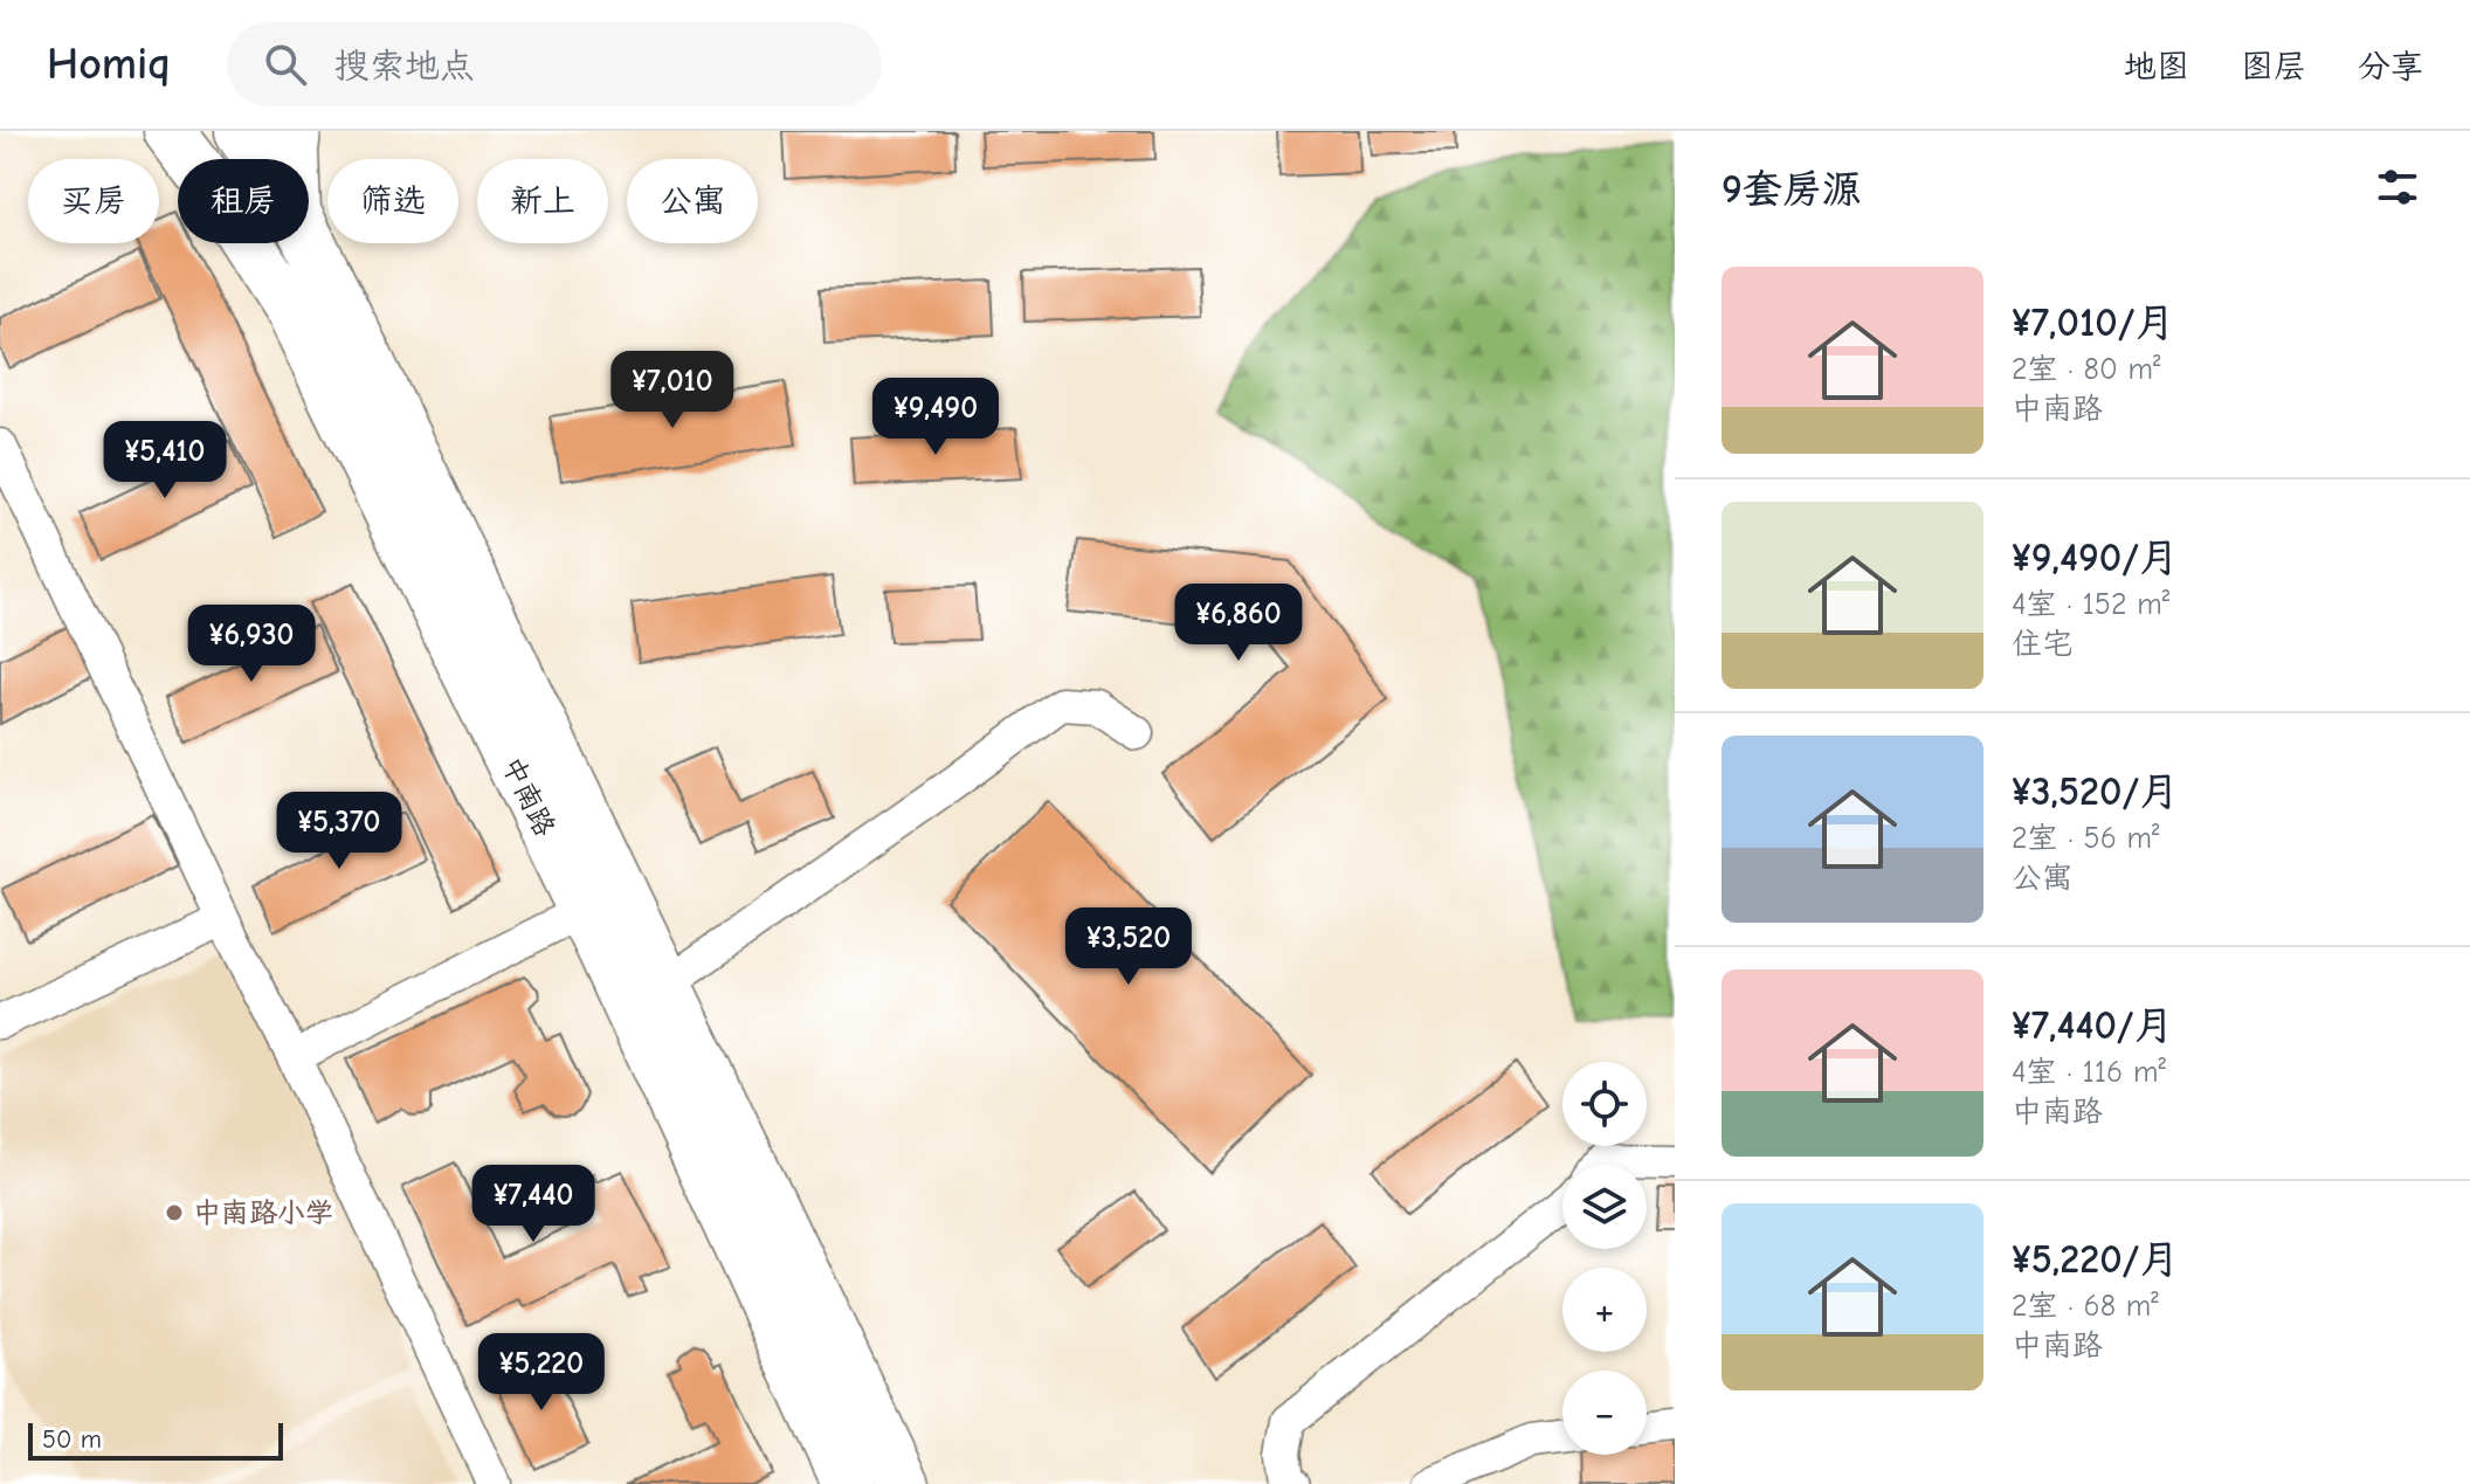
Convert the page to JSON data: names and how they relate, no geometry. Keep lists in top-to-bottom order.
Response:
{
  "streets": {
    "main road": ["中南路"]
  },
  "places": ["中南路小学"],
  "scale_bar": "50 m",
  "page": {
    "header": "Homiq",
    "search": "搜索地点",
    "nav": ["地图", "图层", "分享"],
    "heading": "9套房源",
    "chip": [
      "买房",
      "租房",
      "筛选",
      "新上",
      "公寓"
    ],
    "list": [
      {
        "name": "¥7,010/月",
        "note": "2室 · 80 m² · 中南路"
      },
      {
        "name": "¥9,490/月",
        "note": "4室 · 152 m² · 住宅"
      },
      {
        "name": "¥3,520/月",
        "note": "2室 · 56 m² · 公寓"
      },
      {
        "name": "¥7,440/月",
        "note": "4室 · 116 m² · 中南路"
      },
      {
        "name": "¥5,220/月",
        "note": "2室 · 68 m² · 中南路"
      }
    ],
    "price": [
      "¥7,010",
      "¥9,490",
      "¥5,410",
      "¥6,860",
      "¥6,930",
      "¥5,370",
      "¥3,520",
      "¥7,440",
      "¥5,220"
    ],
    "map_buttons": ["+", "−"],
    "scale": "50 m"
  }
}
